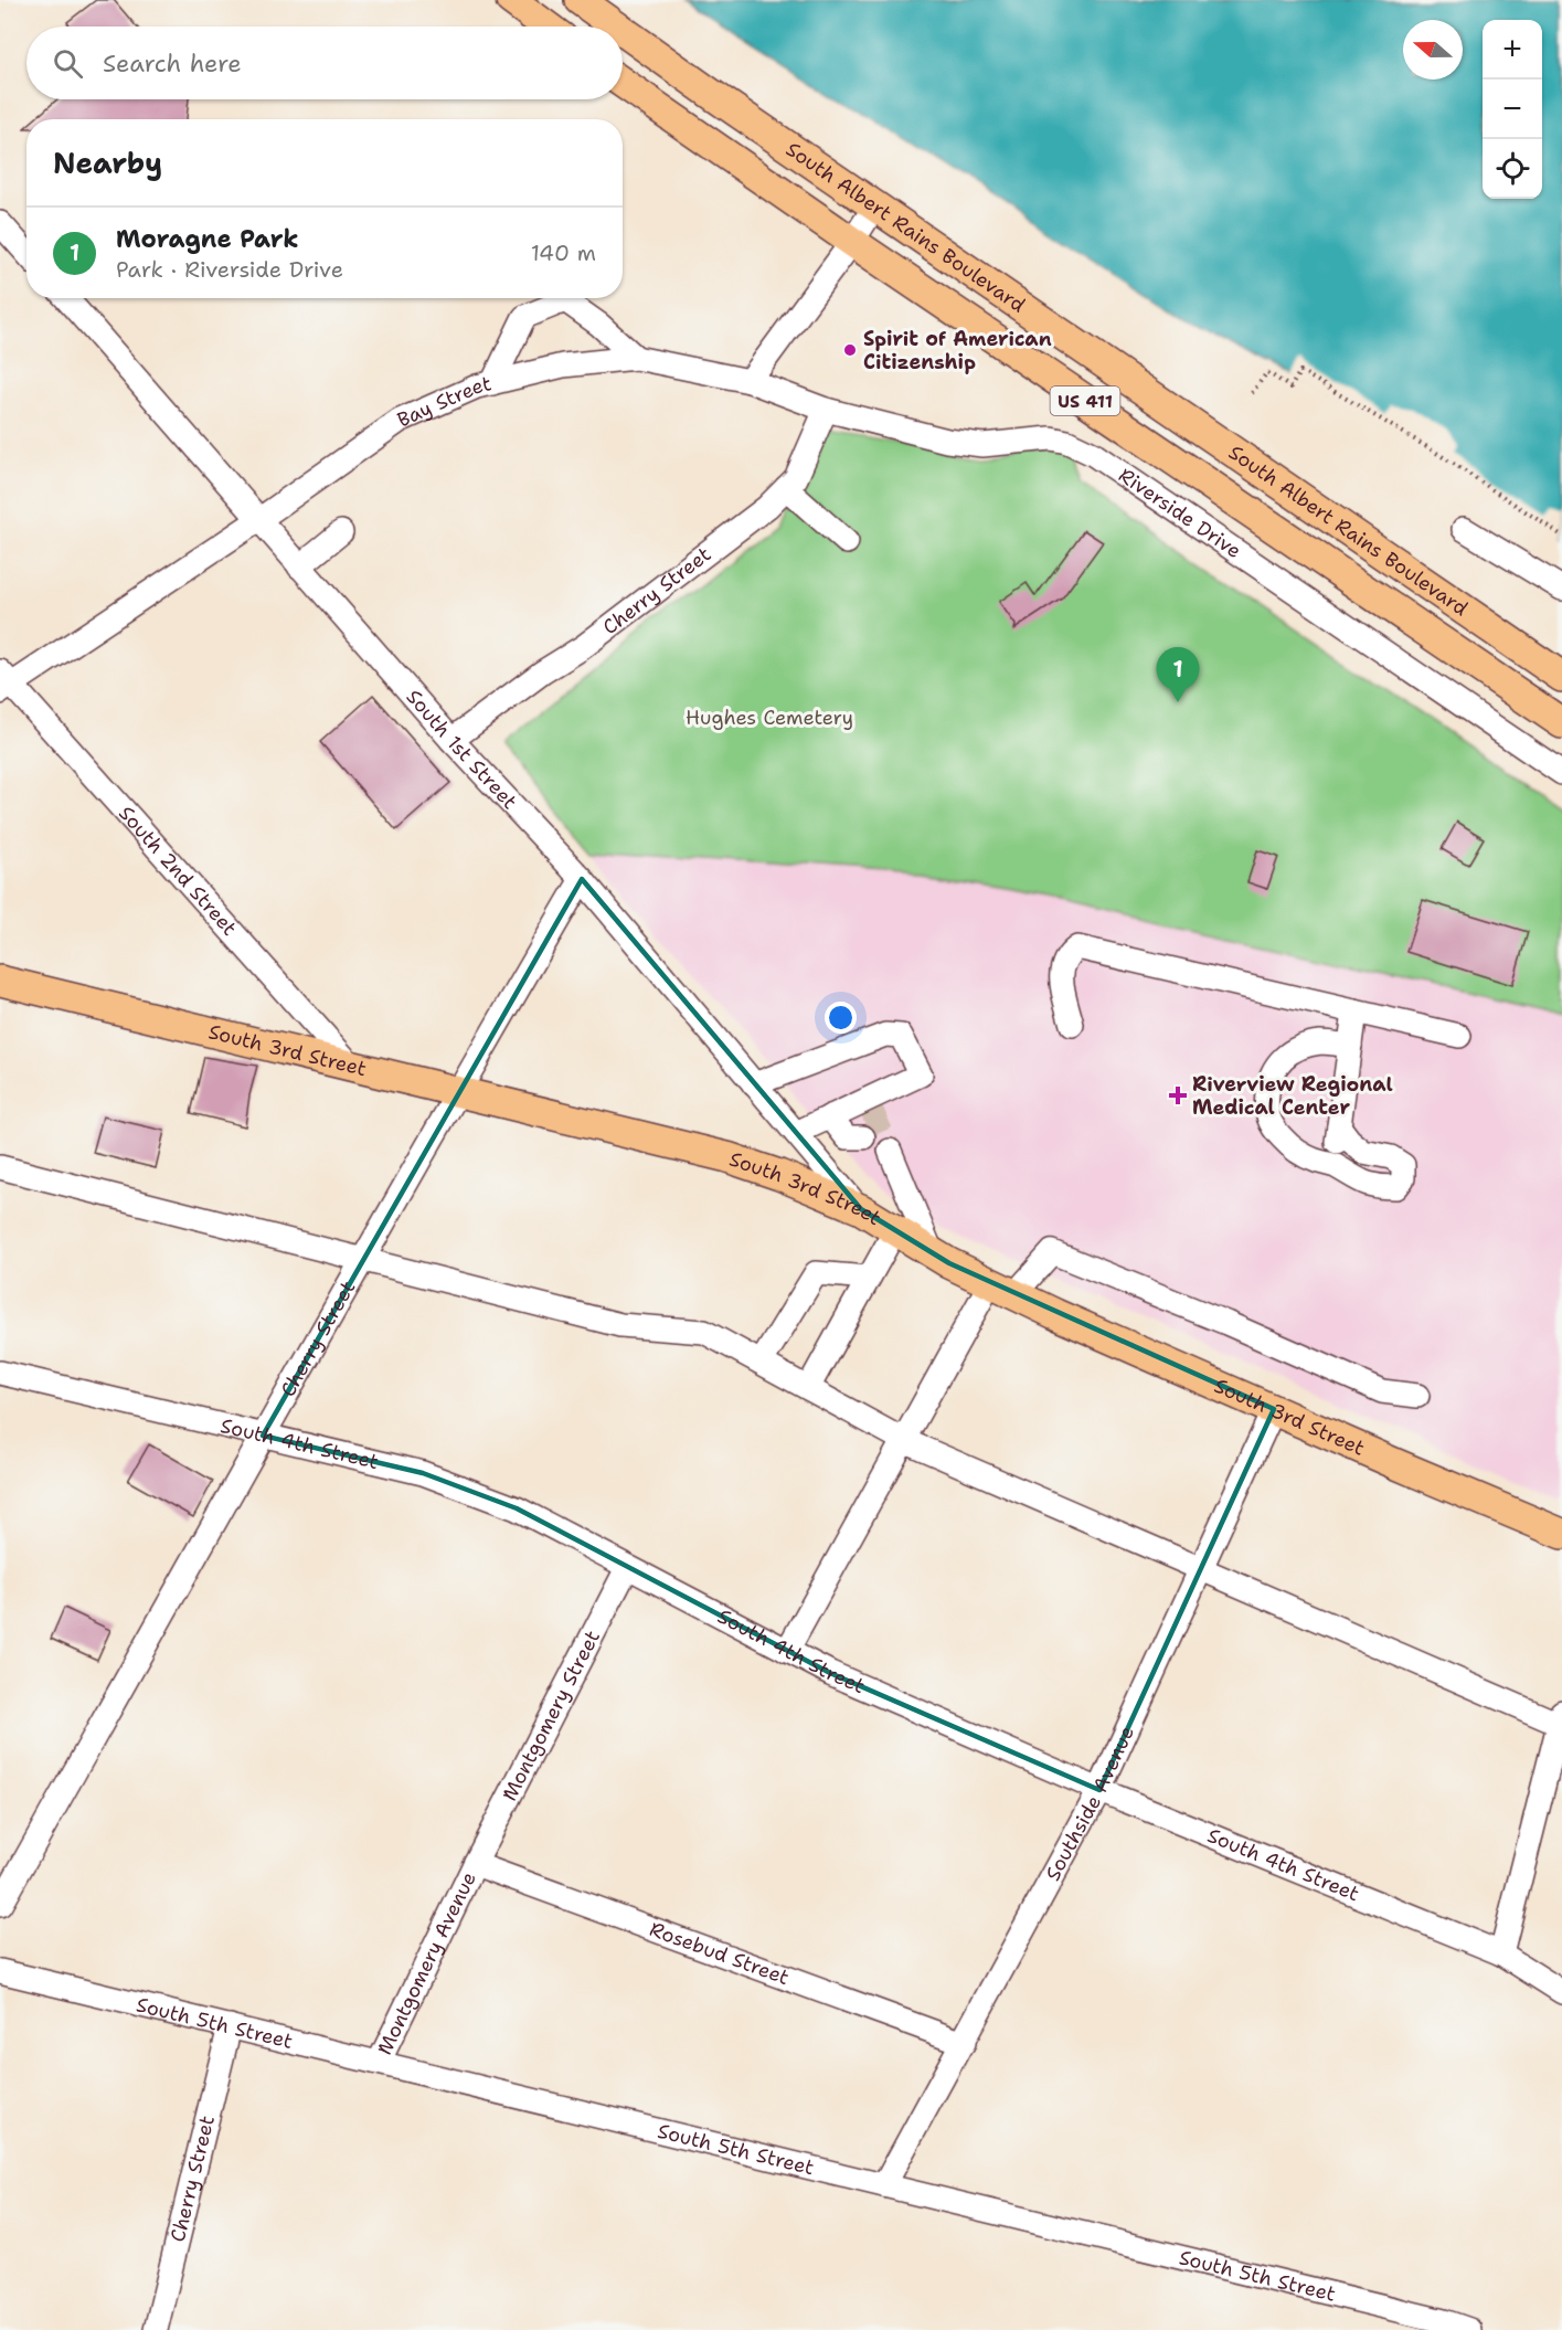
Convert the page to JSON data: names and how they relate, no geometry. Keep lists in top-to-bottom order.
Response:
{
  "streets": {
    "main road": ["South Albert Rains Boulevard", "US 411", "South 3rd Street"],
    "street": [
      "Bay Street",
      "Riverside Drive",
      "Cherry Street",
      "South 1st Street",
      "South 2nd Street",
      "South 4th Street",
      "Montgomery Street",
      "Southside Avenue",
      "Rosebud Street",
      "Montgomery Avenue",
      "South 5th Street"
    ]
  },
  "crossings": [
    ["Bay Street", "Riverside Drive"],
    ["Bay Street", "South 1st Street"],
    ["Bay Street", "South 2nd Street"],
    ["Riverside Drive", "Cherry Street"],
    ["Cherry Street", "South 1st Street"],
    ["Cherry Street", "South 3rd Street"],
    ["Cherry Street", "South 4th Street"],
    ["Cherry Street", "South 5th Street"],
    ["South 1st Street", "South 3rd Street"],
    ["South 2nd Street", "South 3rd Street"],
    ["South 3rd Street", "Southside Avenue"],
    ["South 4th Street", "Montgomery Street"],
    ["South 4th Street", "Southside Avenue"],
    ["Montgomery Street", "Rosebud Street"],
    ["Montgomery Street", "Montgomery Avenue"],
    ["Southside Avenue", "Rosebud Street"],
    ["Southside Avenue", "South 5th Street"],
    ["Rosebud Street", "Montgomery Avenue"],
    ["Montgomery Avenue", "South 5th Street"]
  ],
  "parks": ["Hughes Cemetery"],
  "places": {
    "other": ["Spirit of American Citizenship"],
    "health": ["Riverview Regional Medical Center"]
  },
  "north": "left",
  "page": {
    "map_buttons": ["+", "−"],
    "search": "Search here",
    "heading": "Nearby",
    "list": [
      {
        "mark": "1",
        "name": "Moragne Park",
        "note": "Park · Riverside Drive",
        "value": "140 m"
      }
    ],
    "pins": "1"
  }
}
